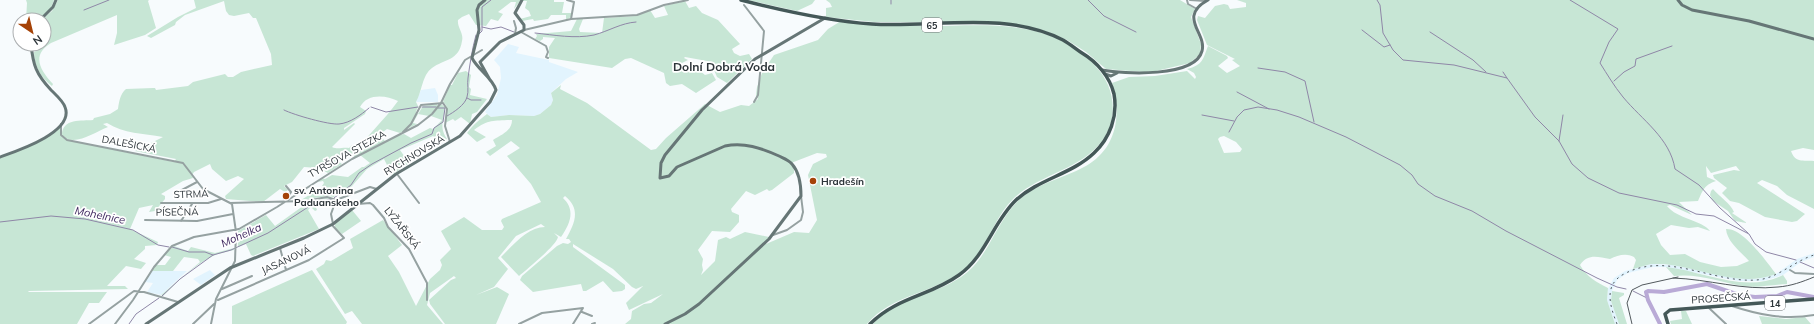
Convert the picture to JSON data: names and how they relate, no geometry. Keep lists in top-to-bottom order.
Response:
{
  "streets": {
    "main road": ["65", "PROSEČSKÁ", "14"],
    "street": [
      "DALEŠICKÁ",
      "TYRŠOVA STEZKA",
      "RYCHNOVSKÁ",
      "STRMÁ",
      "PÍSEČNÁ",
      "LYŽAŘSKÁ",
      "JASANOVÁ"
    ]
  },
  "crossings": [
    ["DALEŠICKÁ", "STRMÁ"],
    ["RYCHNOVSKÁ", "LYŽAŘSKÁ"],
    ["RYCHNOVSKÁ", "JASANOVÁ"]
  ],
  "districts": ["Dolní Dobrá Voda"],
  "water": ["Mohelnice", "Mohelka"],
  "places": ["Hradešín", "sv. Antonina Paduanskeho"],
  "north": "bottom right"
}
